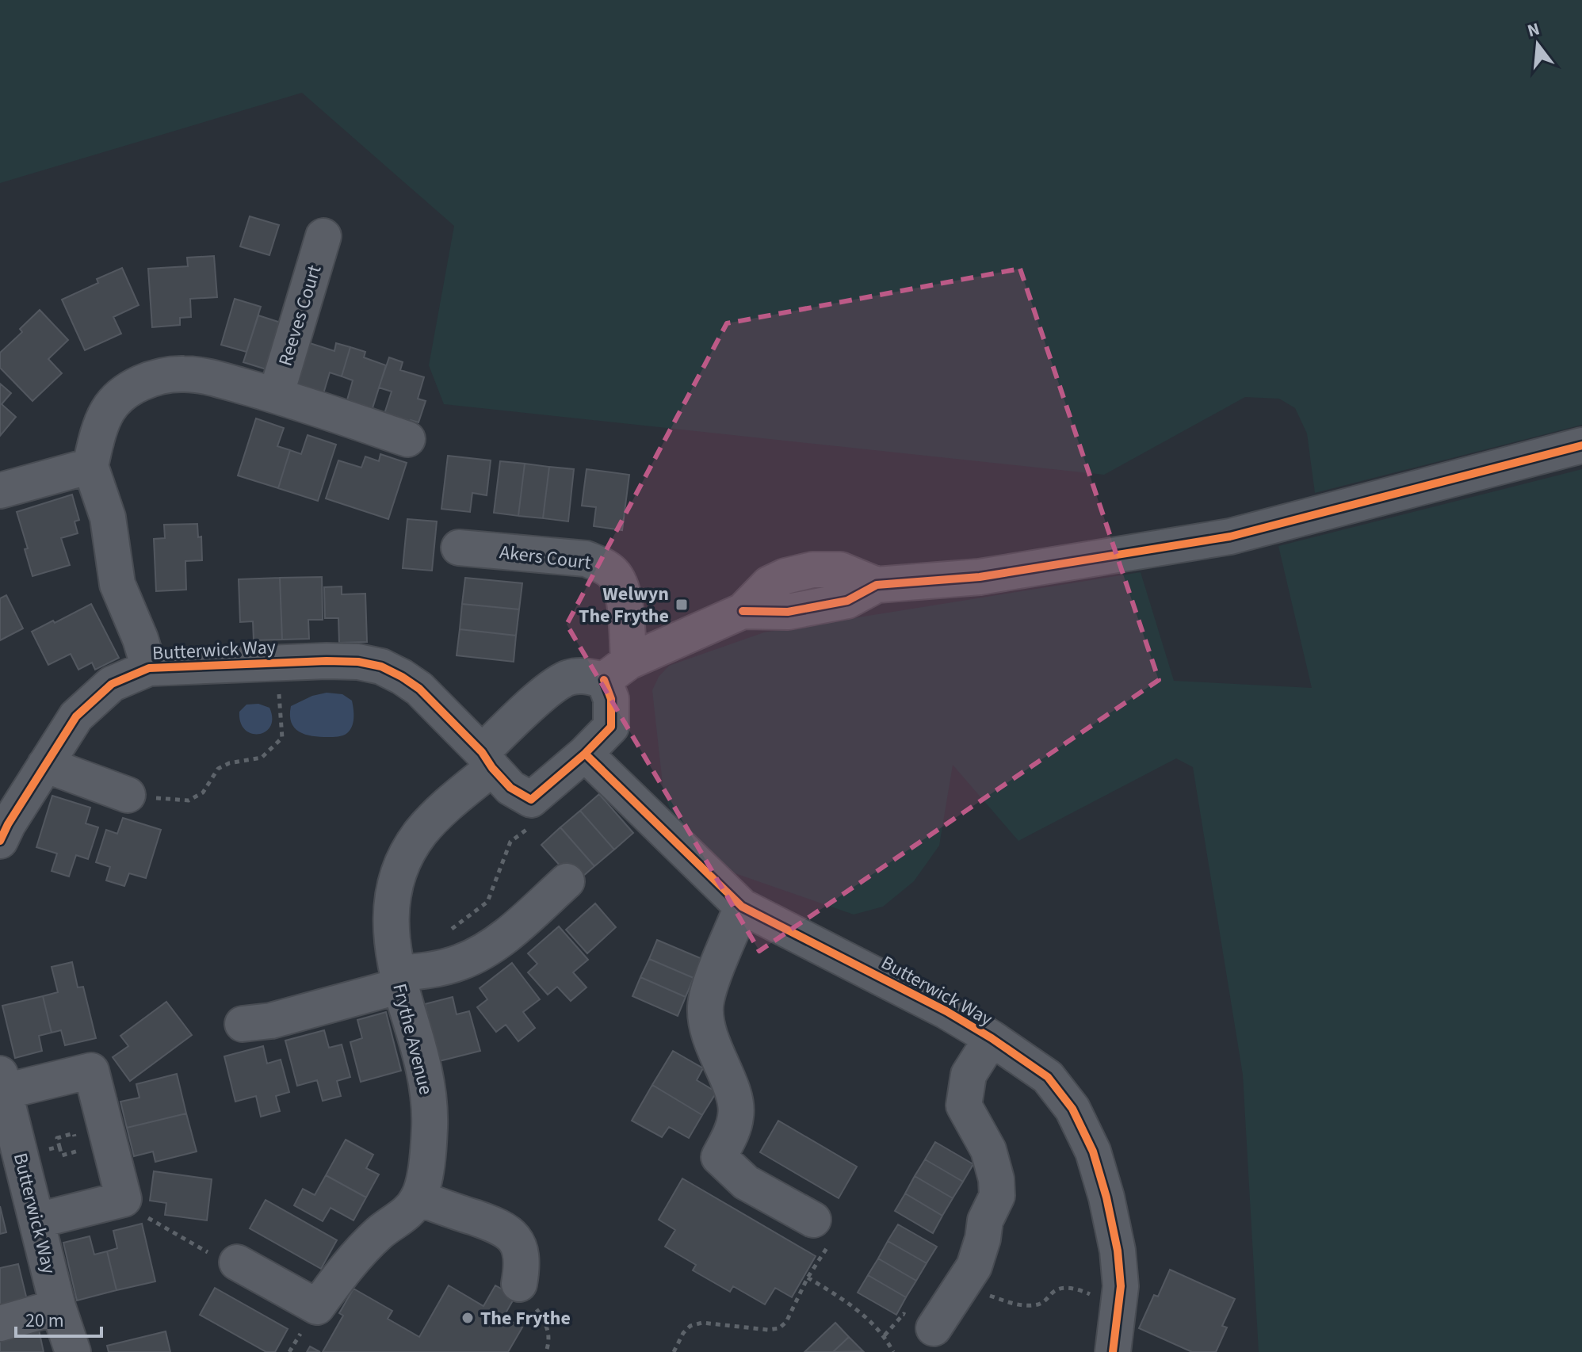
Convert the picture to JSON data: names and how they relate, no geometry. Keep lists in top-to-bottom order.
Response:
{
  "streets": {
    "street": [
      "Reeves Court",
      "Akers Court",
      "Butterwick Way",
      "Frythe Avenue"
    ]
  },
  "crossings": [
    ["Akers Court", "Butterwick Way"],
    ["Akers Court", "Frythe Avenue"],
    ["Butterwick Way", "Frythe Avenue"]
  ],
  "places": {
    "transit": ["Welwyn The Frythe"],
    "other": ["The Frythe"]
  },
  "scale_bar": "20 m",
  "north": "top"
}
